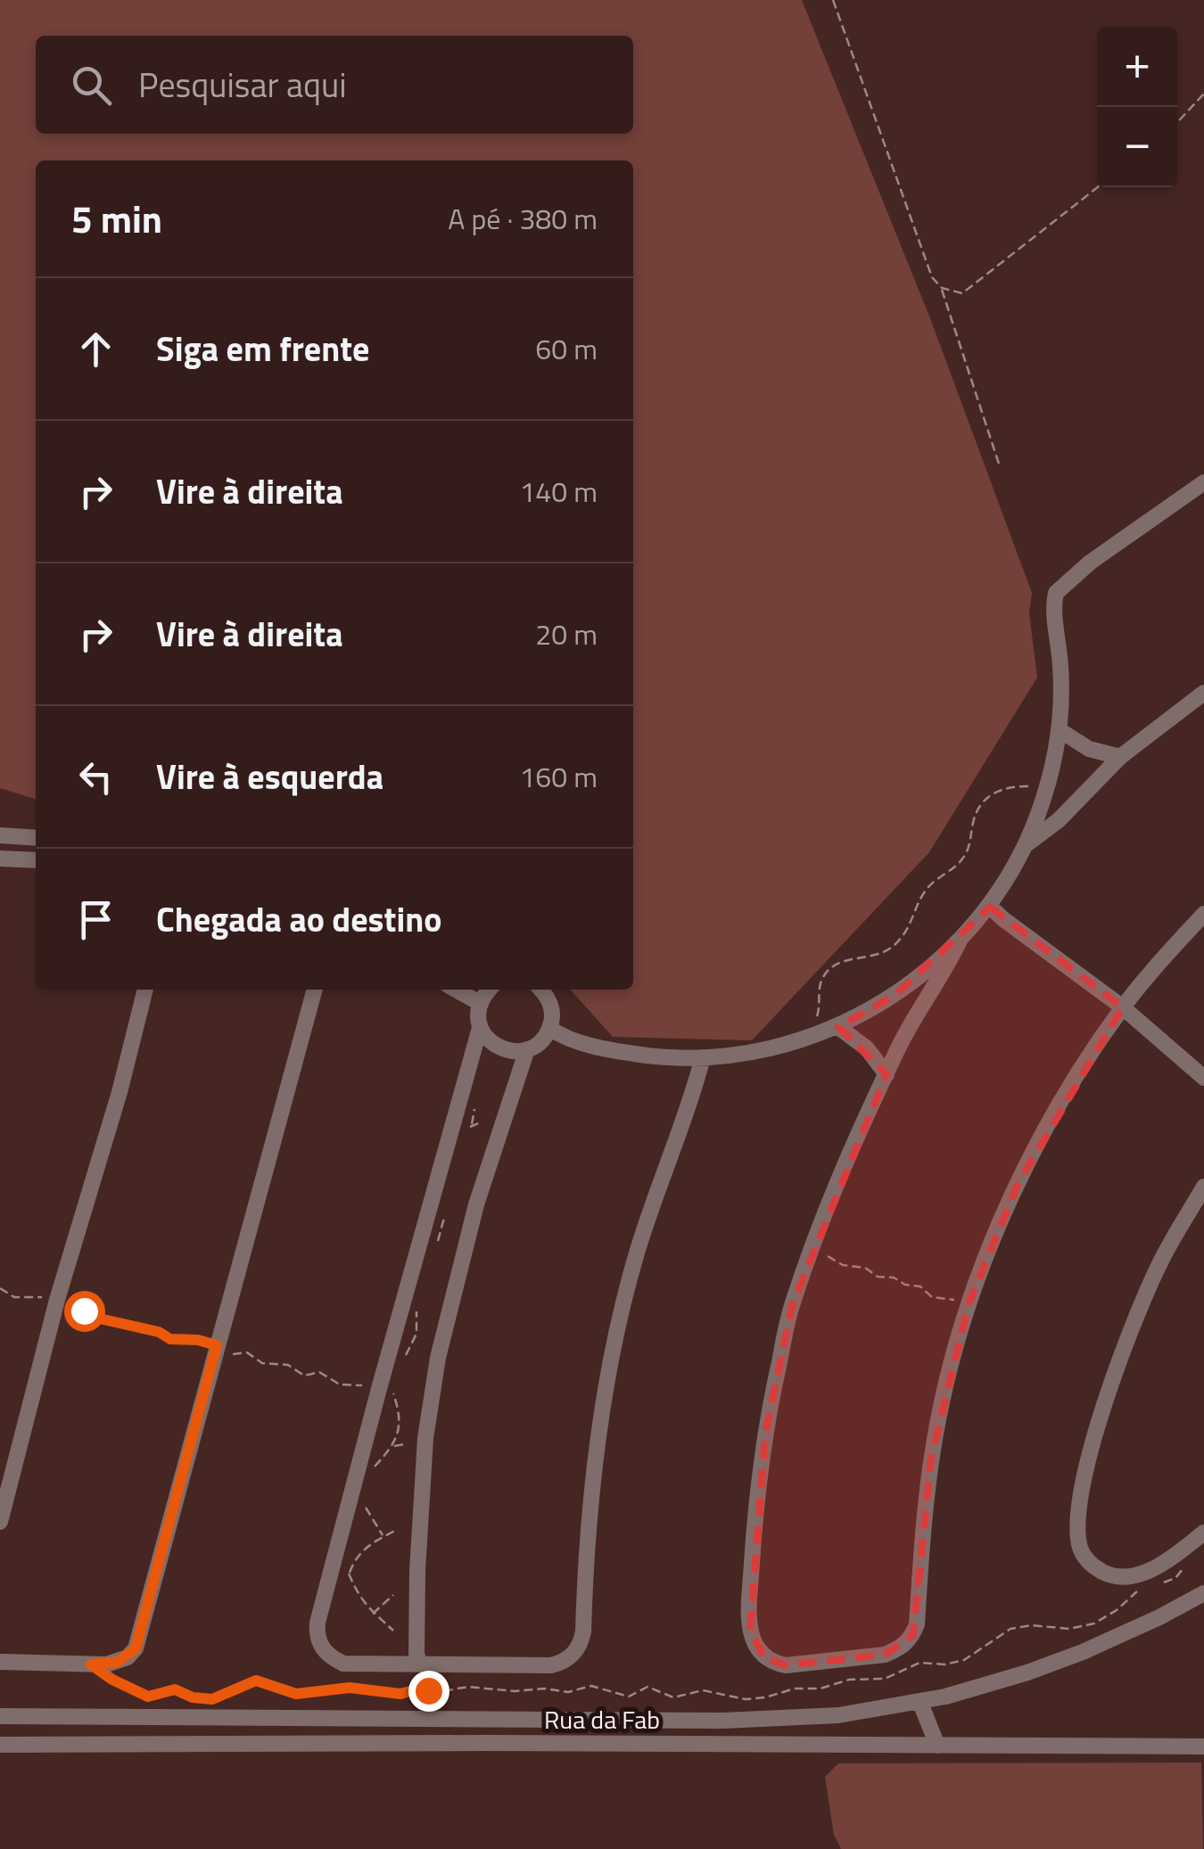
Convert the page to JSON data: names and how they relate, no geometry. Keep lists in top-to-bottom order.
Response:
{
  "streets": {
    "street": ["Rua da Fab"]
  },
  "page": {
    "map_buttons": ["+", "−"],
    "search": "Pesquisar aqui",
    "heading": ["5 min", "A pé · 380 m"],
    "list": [
      ["Siga em frente", "60 m"],
      ["Vire à direita", "140 m"],
      ["Vire à direita", "20 m"],
      ["Vire à esquerda", "160 m"],
      "Chegada ao destino"
    ]
  }
}
